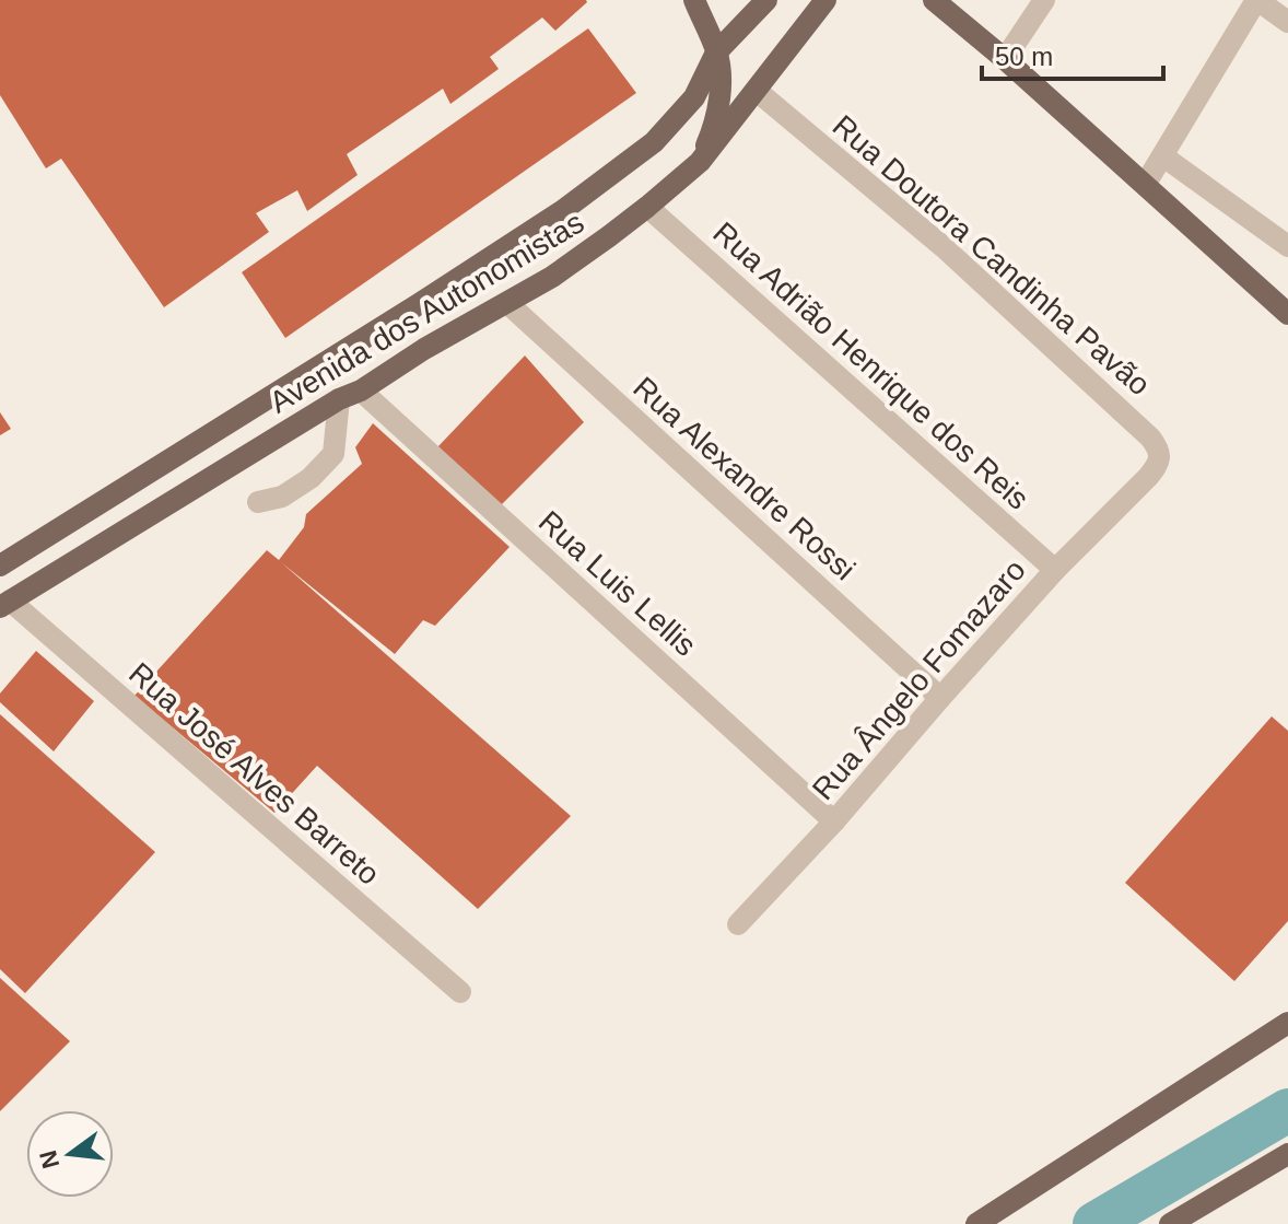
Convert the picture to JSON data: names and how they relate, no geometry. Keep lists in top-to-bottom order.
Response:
{
  "streets": {
    "main road": ["Avenida dos Autonomistas"],
    "street": [
      "Rua Doutora Candinha Pavão",
      "Rua Adrião Henrique dos Reis",
      "Rua Alexandre Rossi",
      "Rua Luis Lellis",
      "Rua Ângelo Fomazaro",
      "Rua José Alves Barreto"
    ]
  },
  "crossings": [
    ["Rua Doutora Candinha Pavão", "Avenida dos Autonomistas"],
    ["Rua Doutora Candinha Pavão", "Rua Ângelo Fomazaro"],
    ["Avenida dos Autonomistas", "Rua Adrião Henrique dos Reis"],
    ["Avenida dos Autonomistas", "Rua Alexandre Rossi"],
    ["Avenida dos Autonomistas", "Rua Luis Lellis"],
    ["Avenida dos Autonomistas", "Rua José Alves Barreto"],
    ["Rua Adrião Henrique dos Reis", "Rua Ângelo Fomazaro"],
    ["Rua Alexandre Rossi", "Rua Ângelo Fomazaro"],
    ["Rua Luis Lellis", "Rua Ângelo Fomazaro"]
  ],
  "scale_bar": "50 m",
  "north": "left"
}
